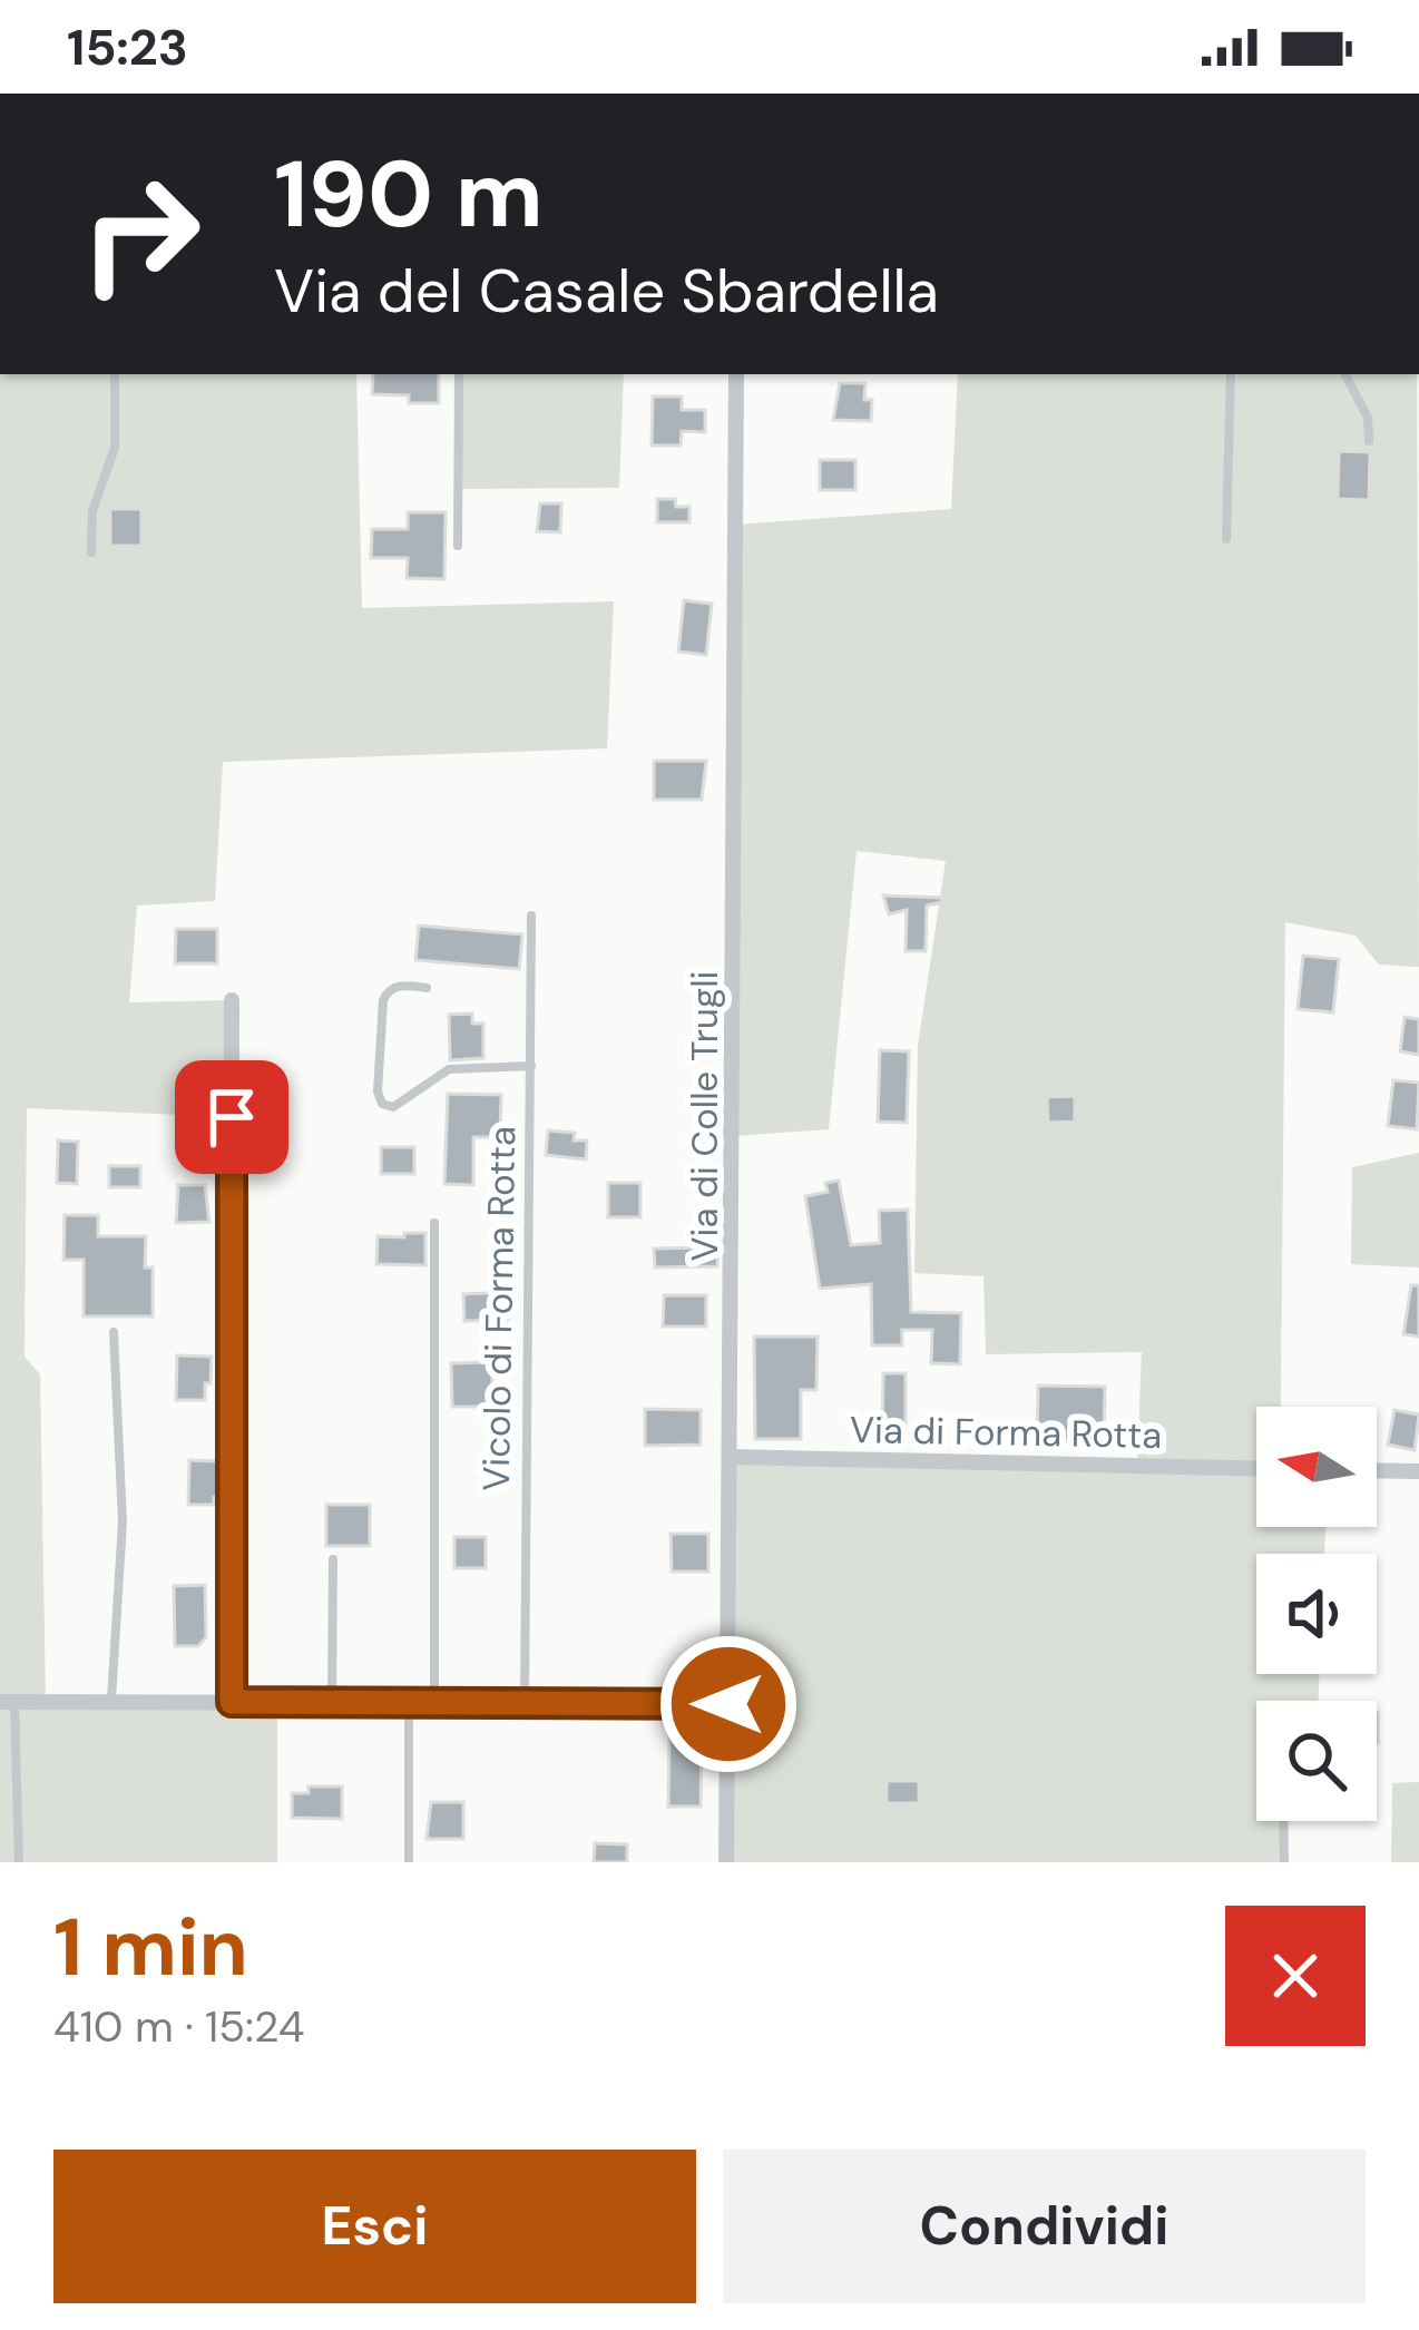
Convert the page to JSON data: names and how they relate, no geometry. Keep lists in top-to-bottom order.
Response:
{
  "streets": {
    "street": ["Via di Colle Trugli", "Via di Forma Rotta"],
    "lane": ["Vicolo di Forma Rotta"]
  },
  "crossings": [
    ["Via di Colle Trugli", "Via di Forma Rotta"]
  ],
  "north": "left",
  "page": {
    "status": "15:23",
    "turn": ["190 m", "Via del Casale Sbardella"],
    "heading": ["1 min", "410 m · 15:24"],
    "buttons": ["Esci", "Condividi"]
  }
}
